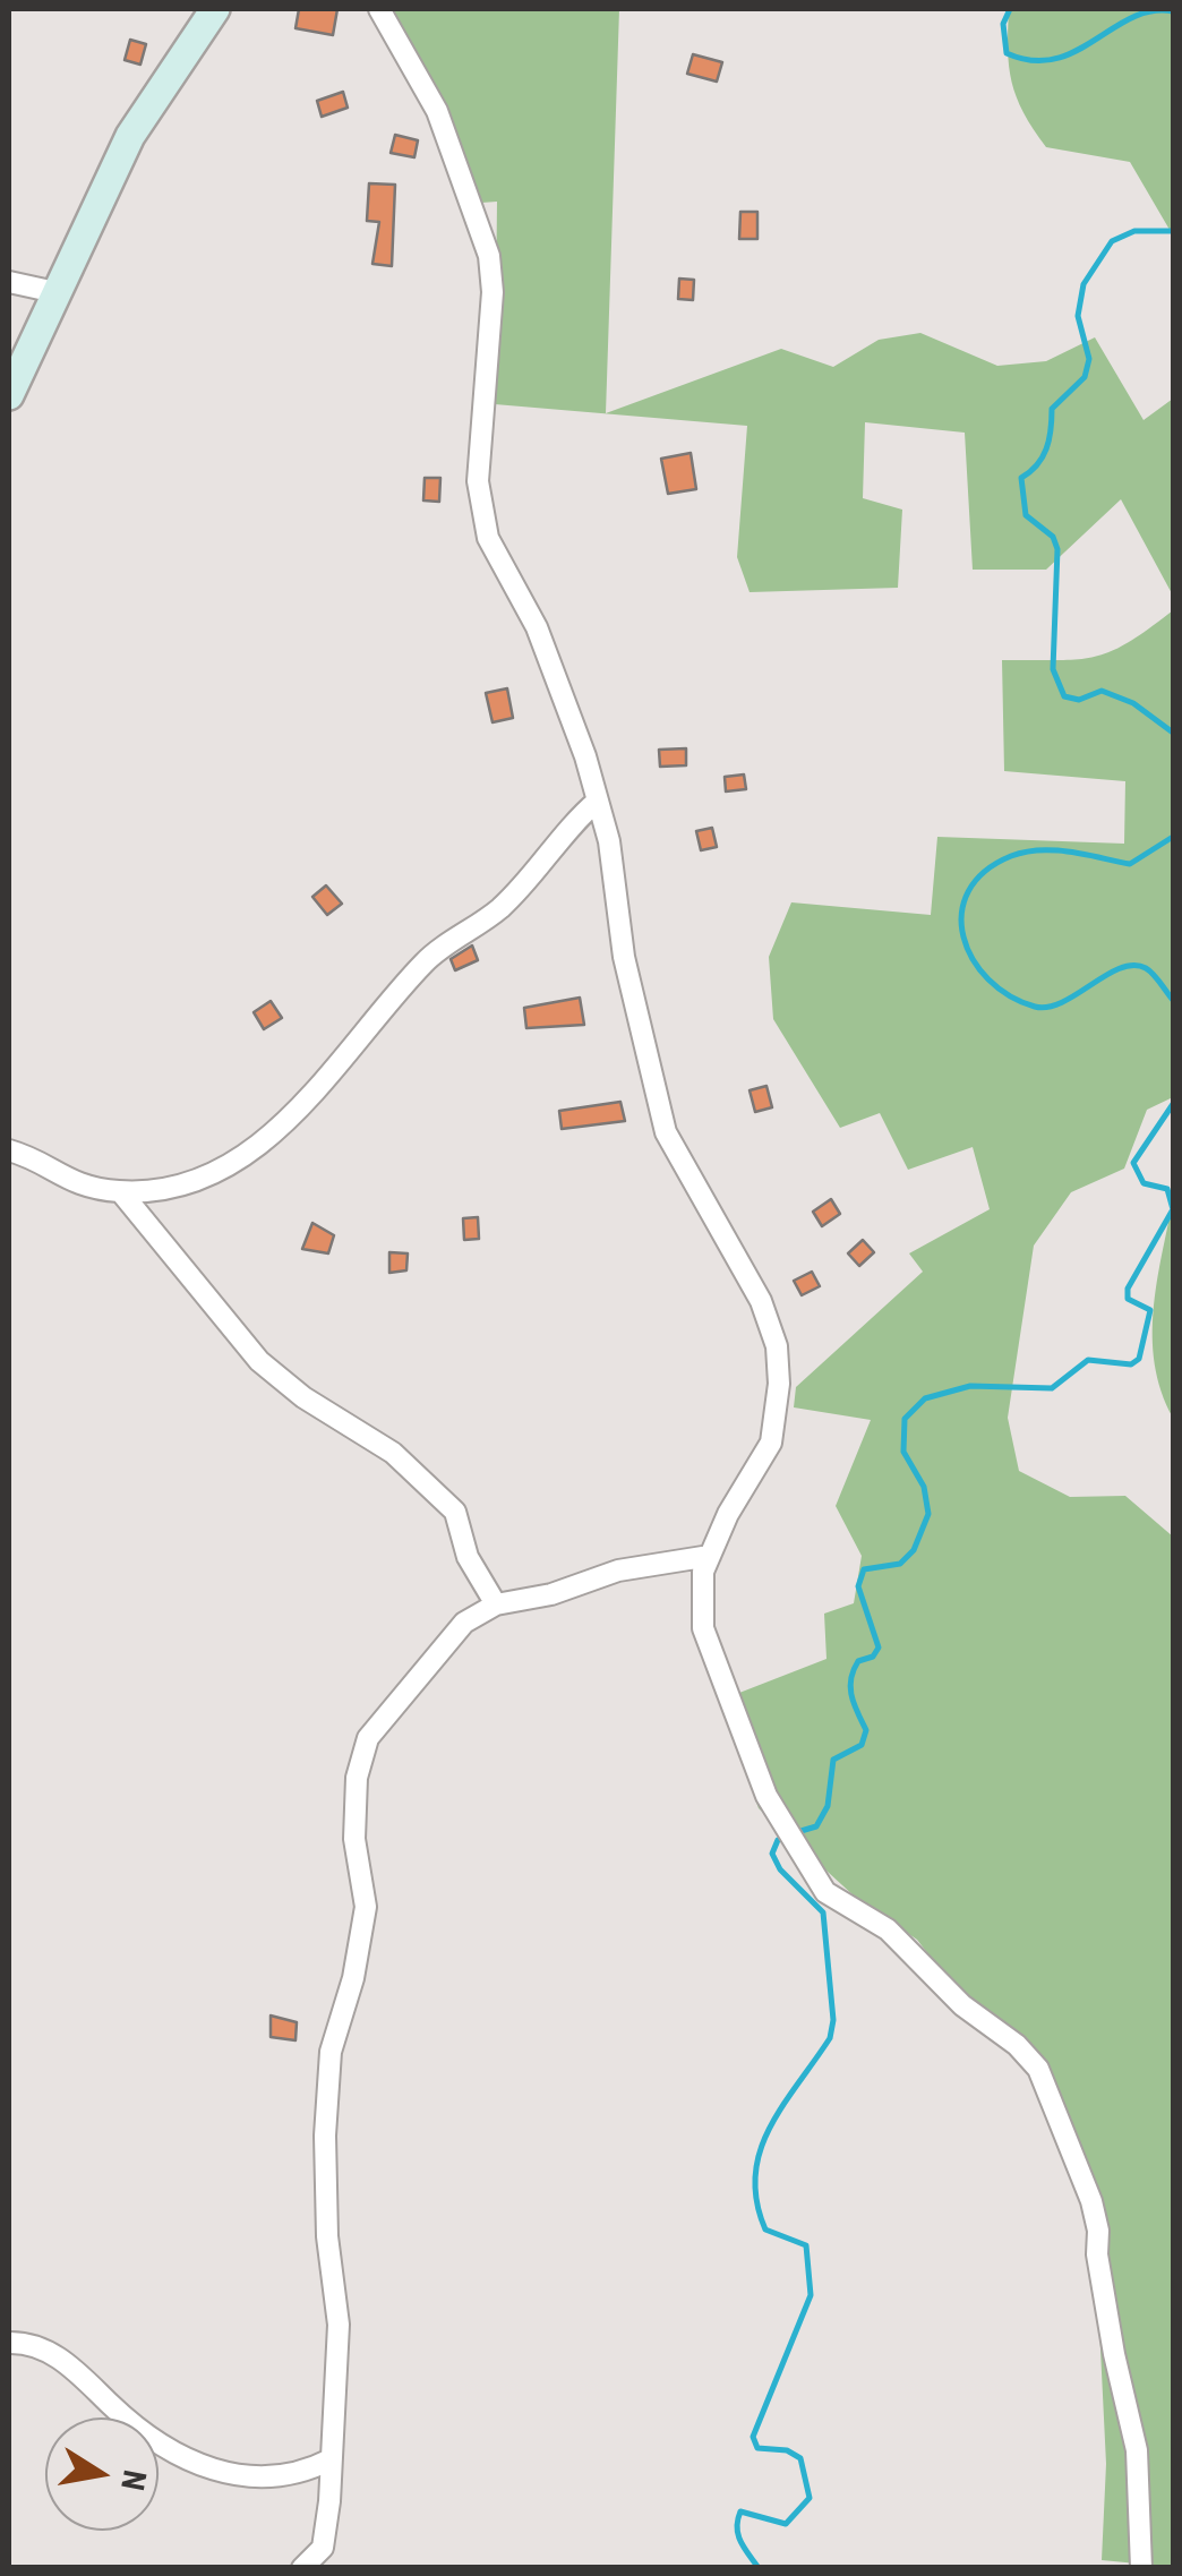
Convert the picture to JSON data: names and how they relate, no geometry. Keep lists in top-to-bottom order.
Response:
{
  "north": "right"
}
